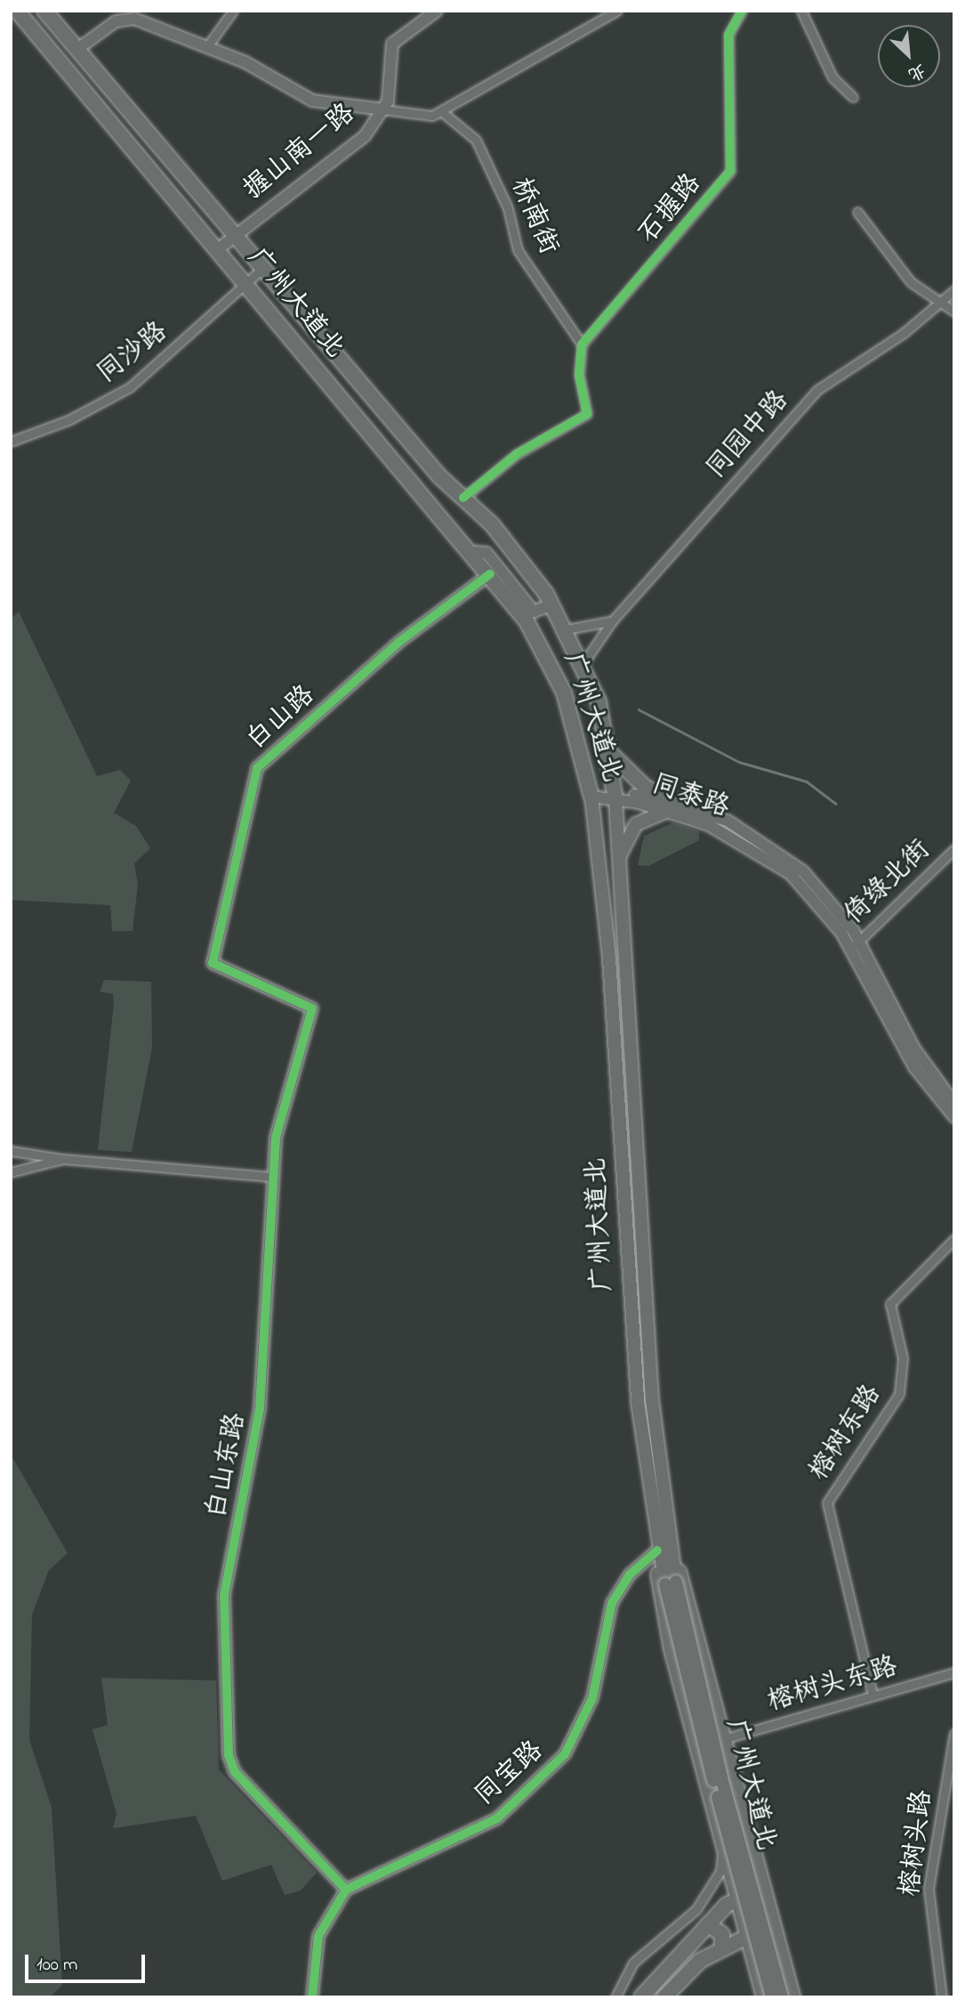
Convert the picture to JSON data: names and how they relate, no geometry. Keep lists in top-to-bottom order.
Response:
{
  "streets": {
    "highway": ["广州大道北"],
    "street": [
      "握山南一路",
      "石握路",
      "桥南街",
      "同沙路",
      "同园中路",
      "白山路",
      "同泰路",
      "倚绿北街",
      "榕树东路",
      "白山东路",
      "榕树头东路",
      "同宝路",
      "榕树头路"
    ]
  },
  "crossings": [
    ["握山南一路", "广州大道北"],
    ["石握路", "桥南街"],
    ["广州大道北", "同沙路"],
    ["广州大道北", "同园中路"],
    ["广州大道北", "白山路"],
    ["广州大道北", "同泰路"],
    ["广州大道北", "同宝路"],
    ["白山路", "白山东路"],
    ["同泰路", "倚绿北街"],
    ["榕树东路", "榕树头东路"],
    ["白山东路", "同宝路"]
  ],
  "scale_bar": "100 m",
  "north": "bottom right"
}
